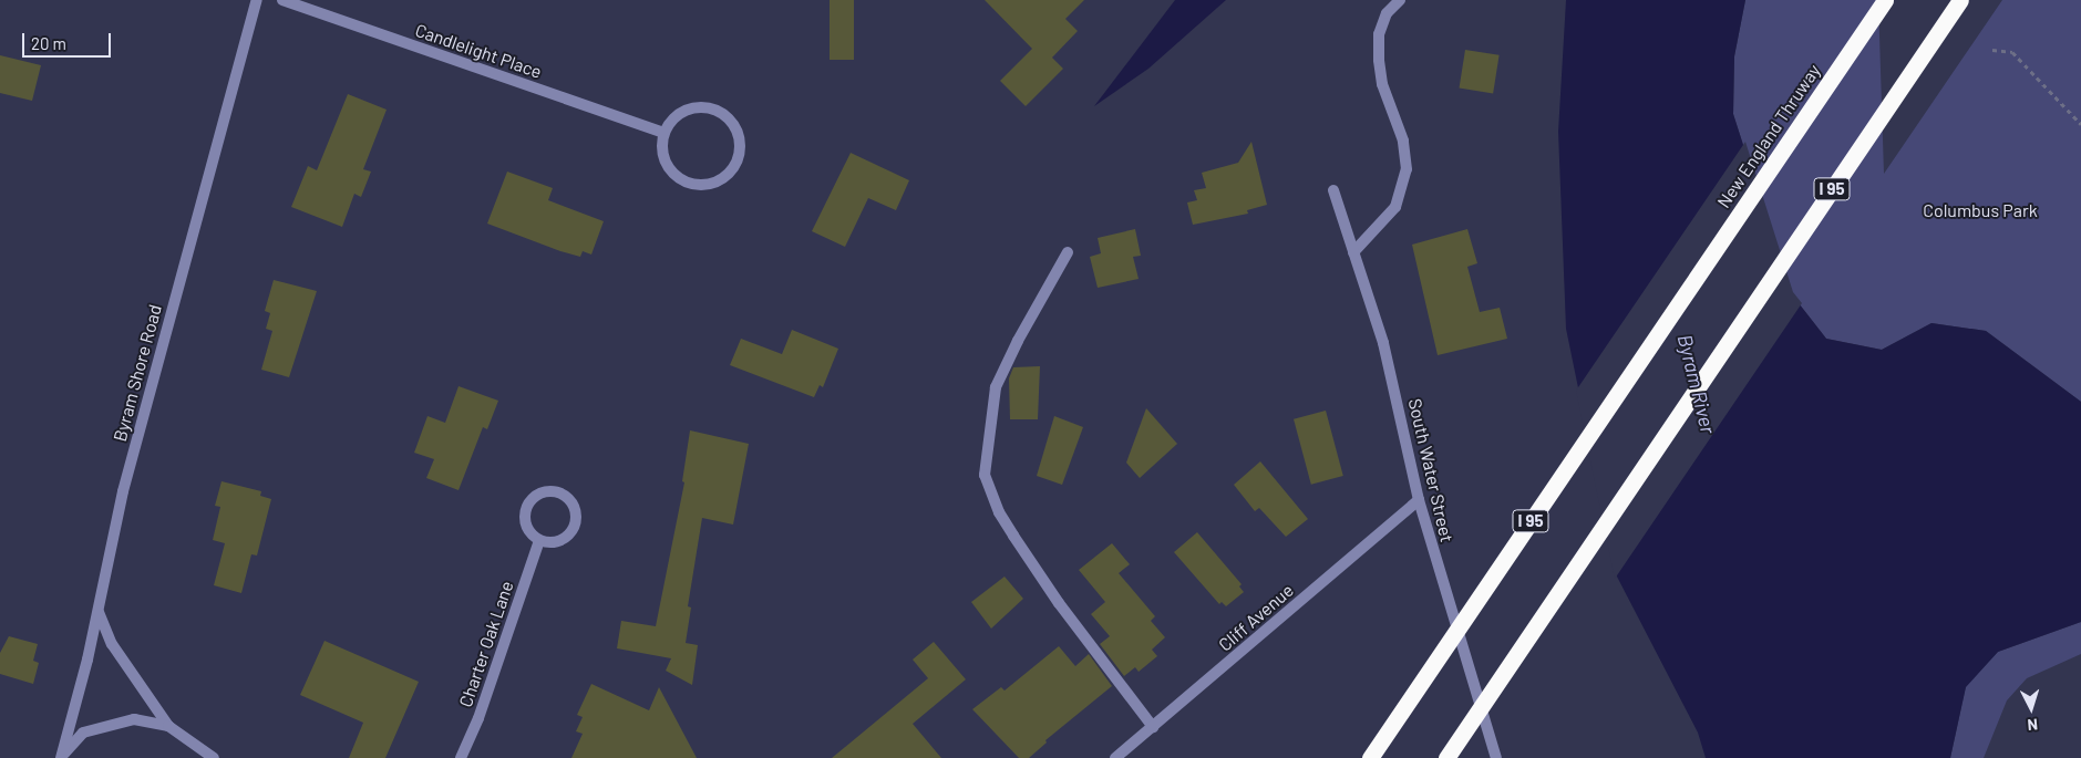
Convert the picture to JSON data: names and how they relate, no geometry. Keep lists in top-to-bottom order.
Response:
{
  "streets": {
    "highway": ["New England Thruway", "I 95"],
    "street": [
      "Candlelight Place",
      "Byram Shore Road",
      "South Water Street",
      "Cliff Avenue",
      "Charter Oak Lane"
    ]
  },
  "crossings": [
    ["South Water Street", "Cliff Avenue"]
  ],
  "water": ["Byram River"],
  "parks": ["Columbus Park"],
  "scale_bar": "20 m",
  "north": "bottom"
}
